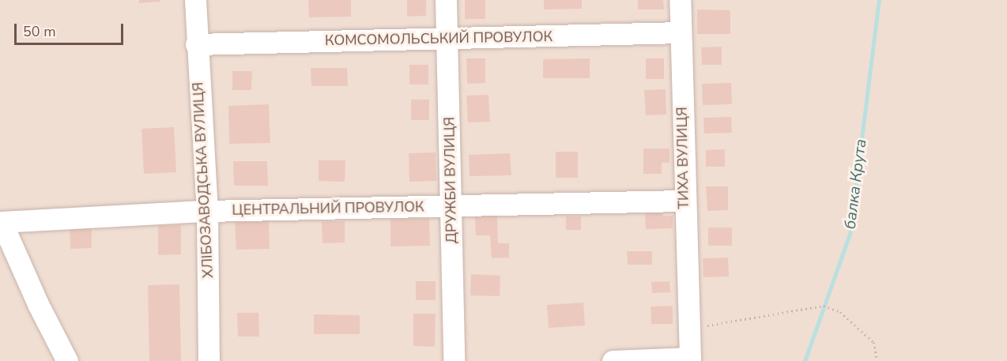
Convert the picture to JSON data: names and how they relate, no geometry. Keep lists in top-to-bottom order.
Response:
{
  "streets": {
    "street": [
      "КОМСОМОЛЬСЬКИЙ ПРОВУЛОК",
      "ТИХА ВУЛИЦЯ",
      "ХЛІБОЗАВОДСЬКА ВУЛИЦЯ",
      "ДРУЖБИ ВУЛИЦЯ",
      "ЦЕНТРАЛЬНИЙ ПРОВУЛОК"
    ]
  },
  "crossings": [
    ["КОМСОМОЛЬСЬКИЙ ПРОВУЛОК", "ТИХА ВУЛИЦЯ"],
    ["КОМСОМОЛЬСЬКИЙ ПРОВУЛОК", "ХЛІБОЗАВОДСЬКА ВУЛИЦЯ"],
    ["КОМСОМОЛЬСЬКИЙ ПРОВУЛОК", "ДРУЖБИ ВУЛИЦЯ"],
    ["ТИХА ВУЛИЦЯ", "ЦЕНТРАЛЬНИЙ ПРОВУЛОК"],
    ["ХЛІБОЗАВОДСЬКА ВУЛИЦЯ", "ЦЕНТРАЛЬНИЙ ПРОВУЛОК"],
    ["ДРУЖБИ ВУЛИЦЯ", "ЦЕНТРАЛЬНИЙ ПРОВУЛОК"]
  ],
  "water": ["балка Крута"],
  "scale_bar": "50 m"
}
